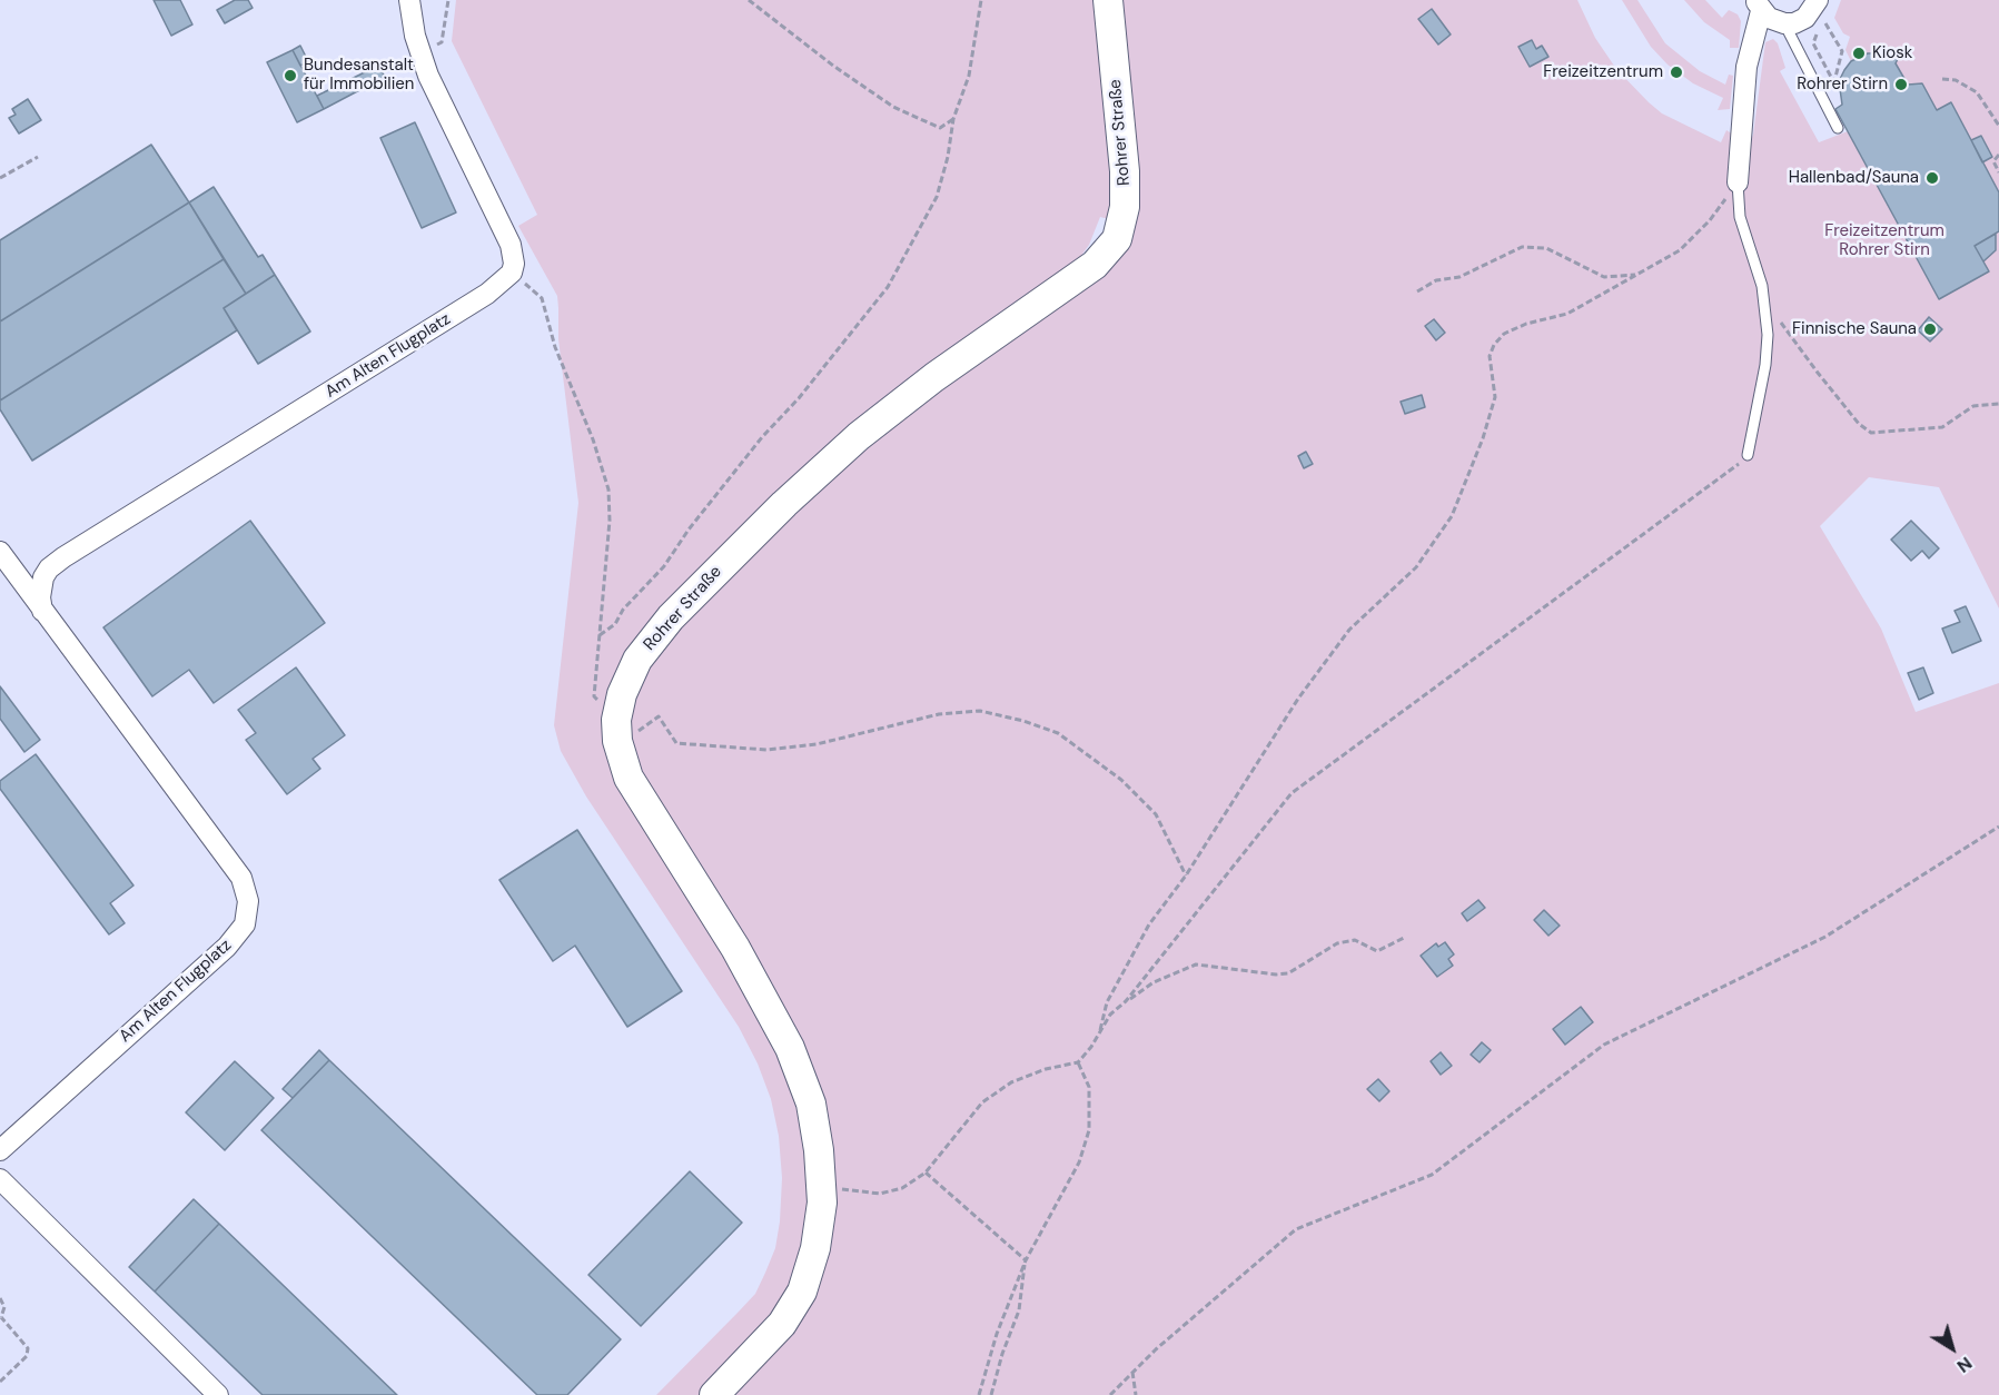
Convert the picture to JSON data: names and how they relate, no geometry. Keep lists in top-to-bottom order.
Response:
{
  "streets": {
    "main road": ["Rohrer Straße"],
    "street": ["Am Alten Flugplatz"]
  },
  "parks": ["Freizeitzentrum Rohrer Stirn"],
  "places": [
    "Kiosk",
    "Freizeitzentrum",
    "Bundesanstalt für Immobilien",
    "Rohrer Stirn",
    "Hallenbad/Sauna",
    "Finnische Sauna"
  ],
  "north": "bottom right"
}
